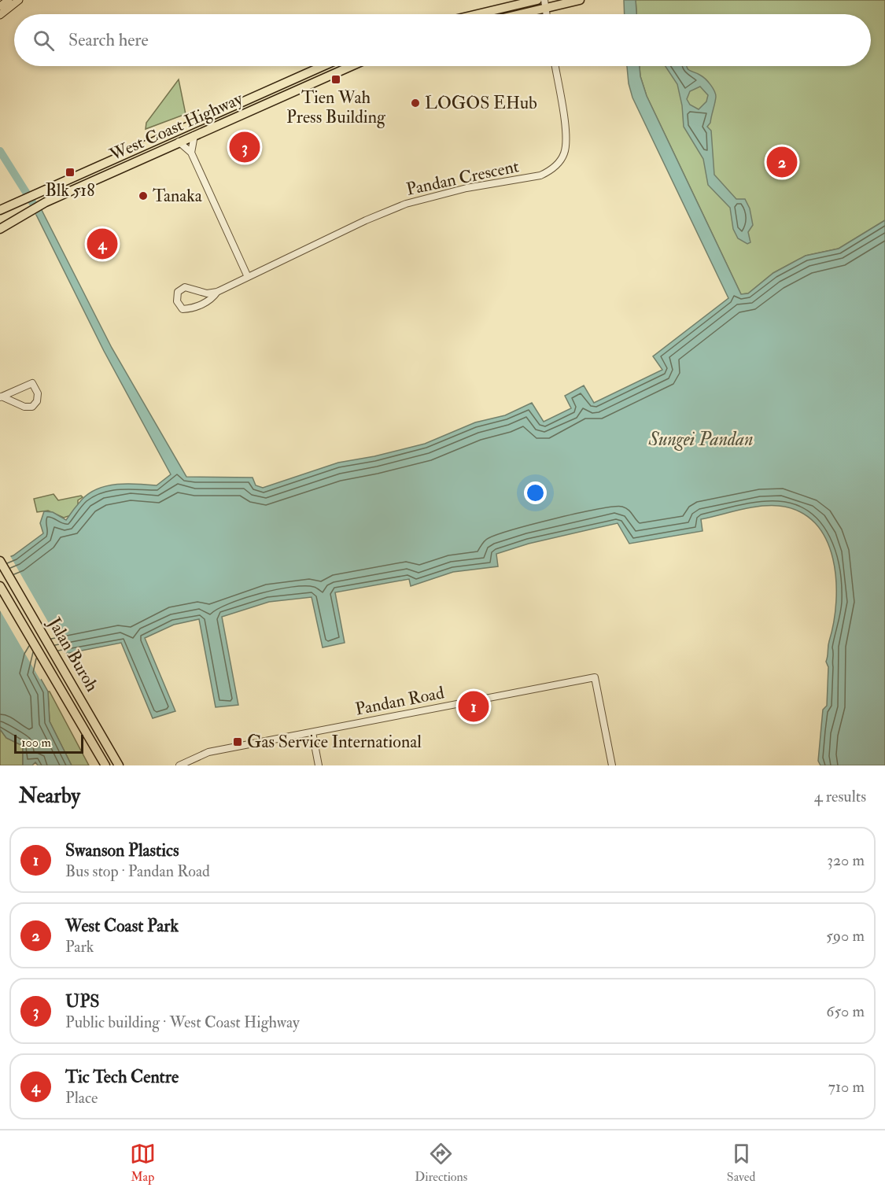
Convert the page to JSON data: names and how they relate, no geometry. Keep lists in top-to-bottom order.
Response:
{
  "streets": {
    "highway": ["West Coast Highway", "Jalan Buroh"],
    "street": ["Pandan Crescent", "Pandan Road"]
  },
  "water": ["Sungei Pandan"],
  "places": {
    "transit": ["Tien Wah Press Building", "Blk 518", "Gas Service International"],
    "other": ["LOGOS EHub", "Tanaka"]
  },
  "scale_bar": "100 m",
  "page": {
    "search": "Search here",
    "pins": [
      "3",
      "2",
      "4",
      "1"
    ],
    "scale": "100 m",
    "heading": ["Nearby", "4 results"],
    "list": [
      {
        "mark": "1",
        "name": "Swanson Plastics",
        "note": "Bus stop · Pandan Road",
        "value": "320 m"
      },
      {
        "mark": "2",
        "name": "West Coast Park",
        "note": "Park",
        "value": "590 m"
      },
      {
        "mark": "3",
        "name": "UPS",
        "note": "Public building · West Coast Highway",
        "value": "650 m"
      },
      {
        "mark": "4",
        "name": "Tic Tech Centre",
        "note": "Place",
        "value": "710 m"
      }
    ],
    "nav": ["Map", "Directions", "Saved"]
  }
}
